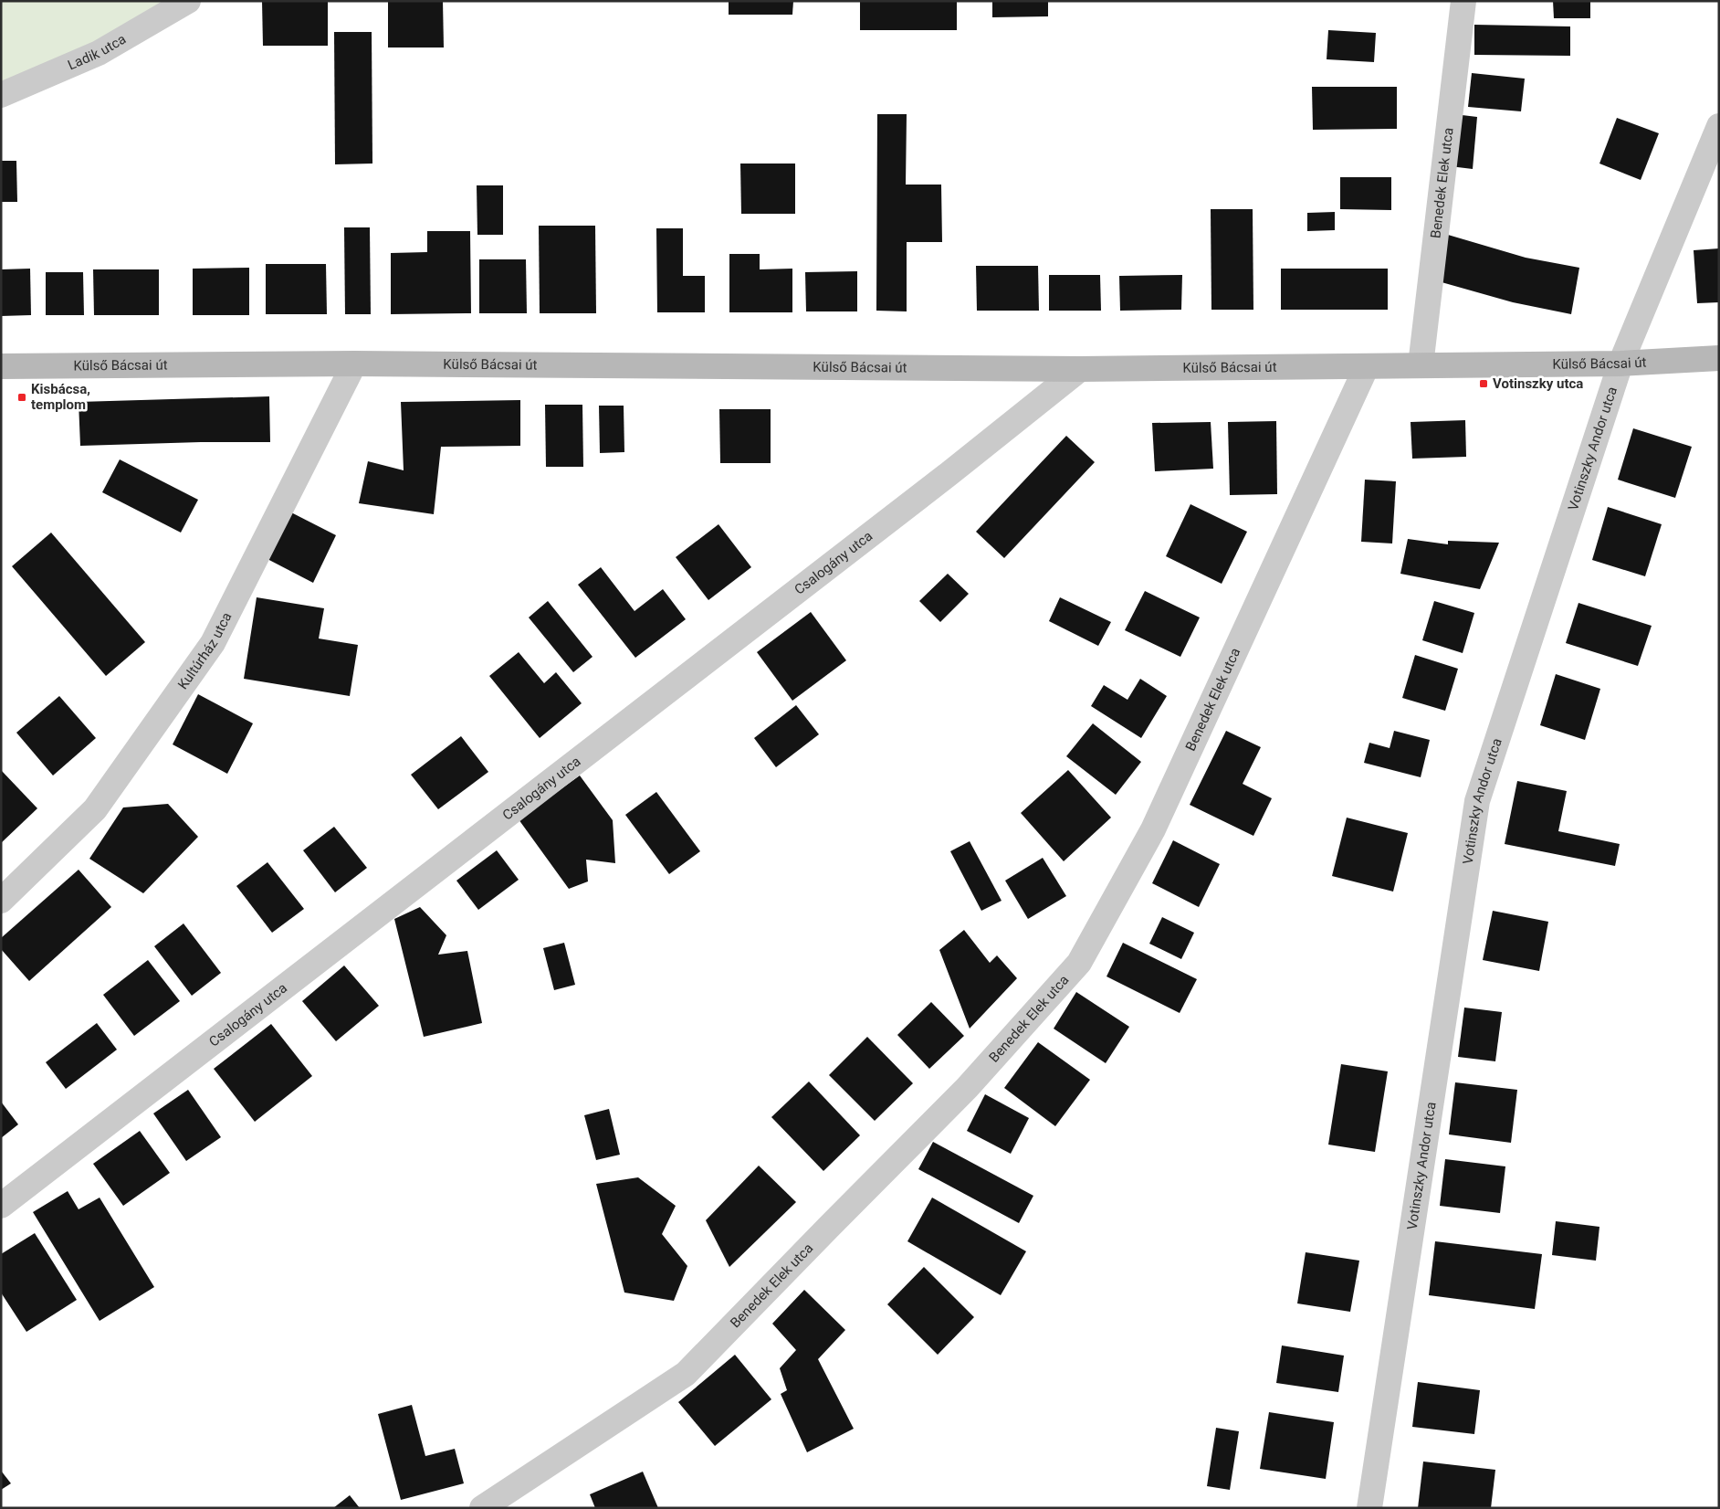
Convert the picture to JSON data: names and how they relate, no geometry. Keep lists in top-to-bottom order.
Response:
{
  "streets": {
    "main road": ["Külső Bácsai út"],
    "street": [
      "Ladik utca",
      "Benedek Elek utca",
      "Votinszky Andor utca",
      "Csalogány utca",
      "Kultúrház utca"
    ]
  },
  "crossings": [
    ["Benedek Elek utca", "Külső Bácsai út"],
    ["Külső Bácsai út", "Votinszky Andor utca"],
    ["Külső Bácsai út", "Csalogány utca"],
    ["Külső Bácsai út", "Kultúrház utca"]
  ],
  "places": {
    "transit": ["Votinszky utca", "Kisbácsa, templom"]
  }
}
